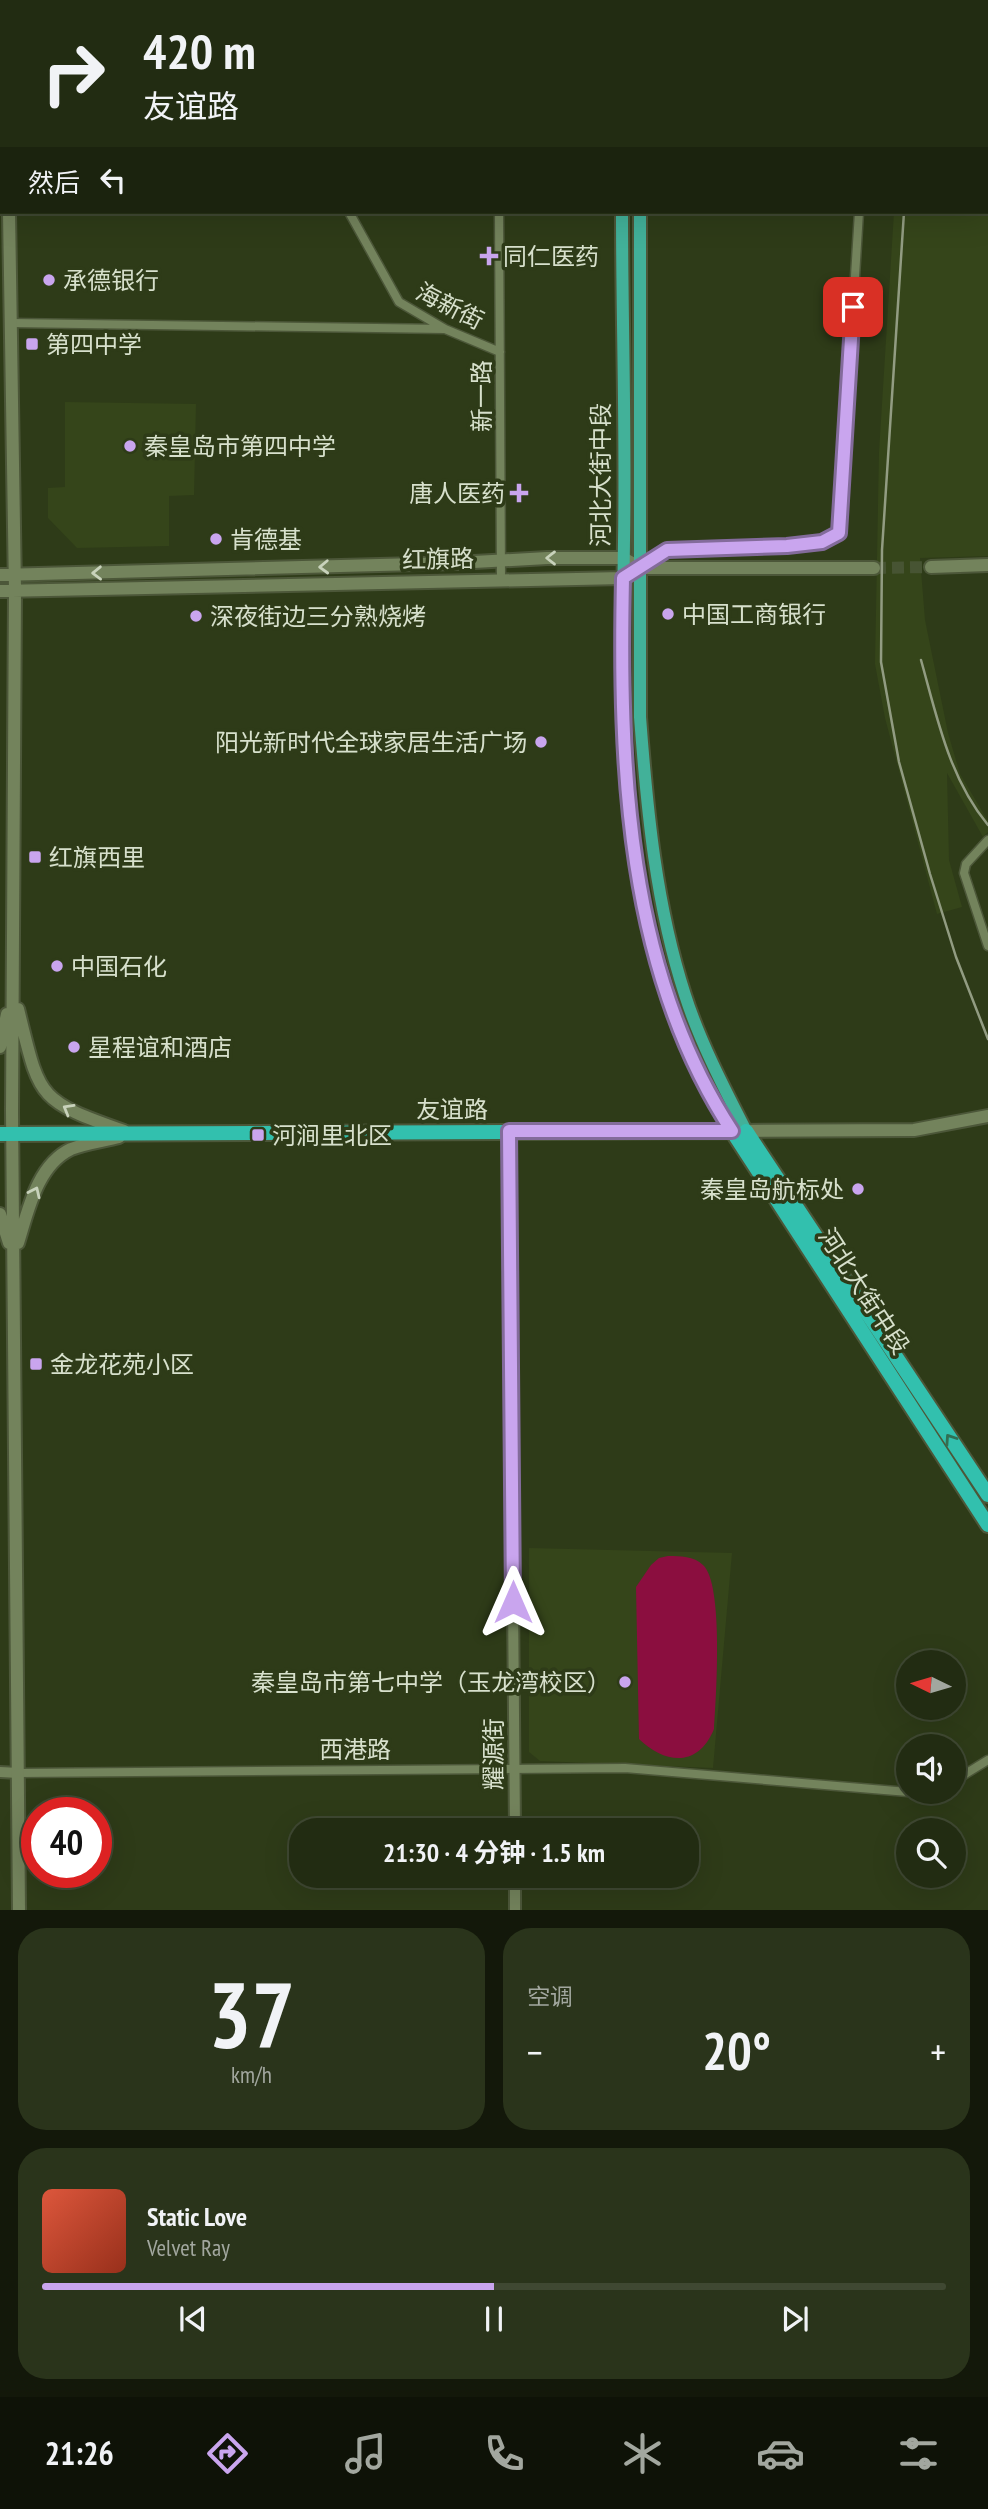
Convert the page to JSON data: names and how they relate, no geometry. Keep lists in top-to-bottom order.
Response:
{
  "streets": {
    "highway": ["河北大街中段", "友谊路"],
    "main road": ["红旗路"],
    "street": [
      "海新街",
      "新一路",
      "西港路",
      "耀源街"
    ]
  },
  "crossings": [
    ["海新街", "新一路"],
    ["新一路", "红旗路"],
    ["河北大街中段", "红旗路"],
    ["河北大街中段", "友谊路"],
    ["友谊路", "耀源街"],
    ["西港路", "耀源街"]
  ],
  "places": {
    "health": ["同仁医药", "唐人医药"],
    "other": [
      "承德银行",
      "秦皇岛市第四中学",
      "肯德基",
      "中国工商银行",
      "深夜街边三分熟烧烤",
      "阳光新时代全球家居生活广场",
      "中国石化",
      "星程谊和酒店",
      "秦皇岛航标处",
      "秦皇岛市第七中学（玉龙湾校区）"
    ],
    "transit": [
      "第四中学",
      "红旗西里",
      "河涧里北区",
      "金龙花苑小区"
    ]
  },
  "north": "left",
  "page": {
    "turn": ["420 m", "友谊路"],
    "then": "然后",
    "limit": "40",
    "trip": "21:30 · 4 分钟 · 1.5 km",
    "tile": [
      ["37", "km/h"],
      "空调"
    ],
    "heat": ["−", "20°", "+"],
    "song": ["Static Love", "Velvet Ray"],
    "tabs": "21:26"
  }
}
